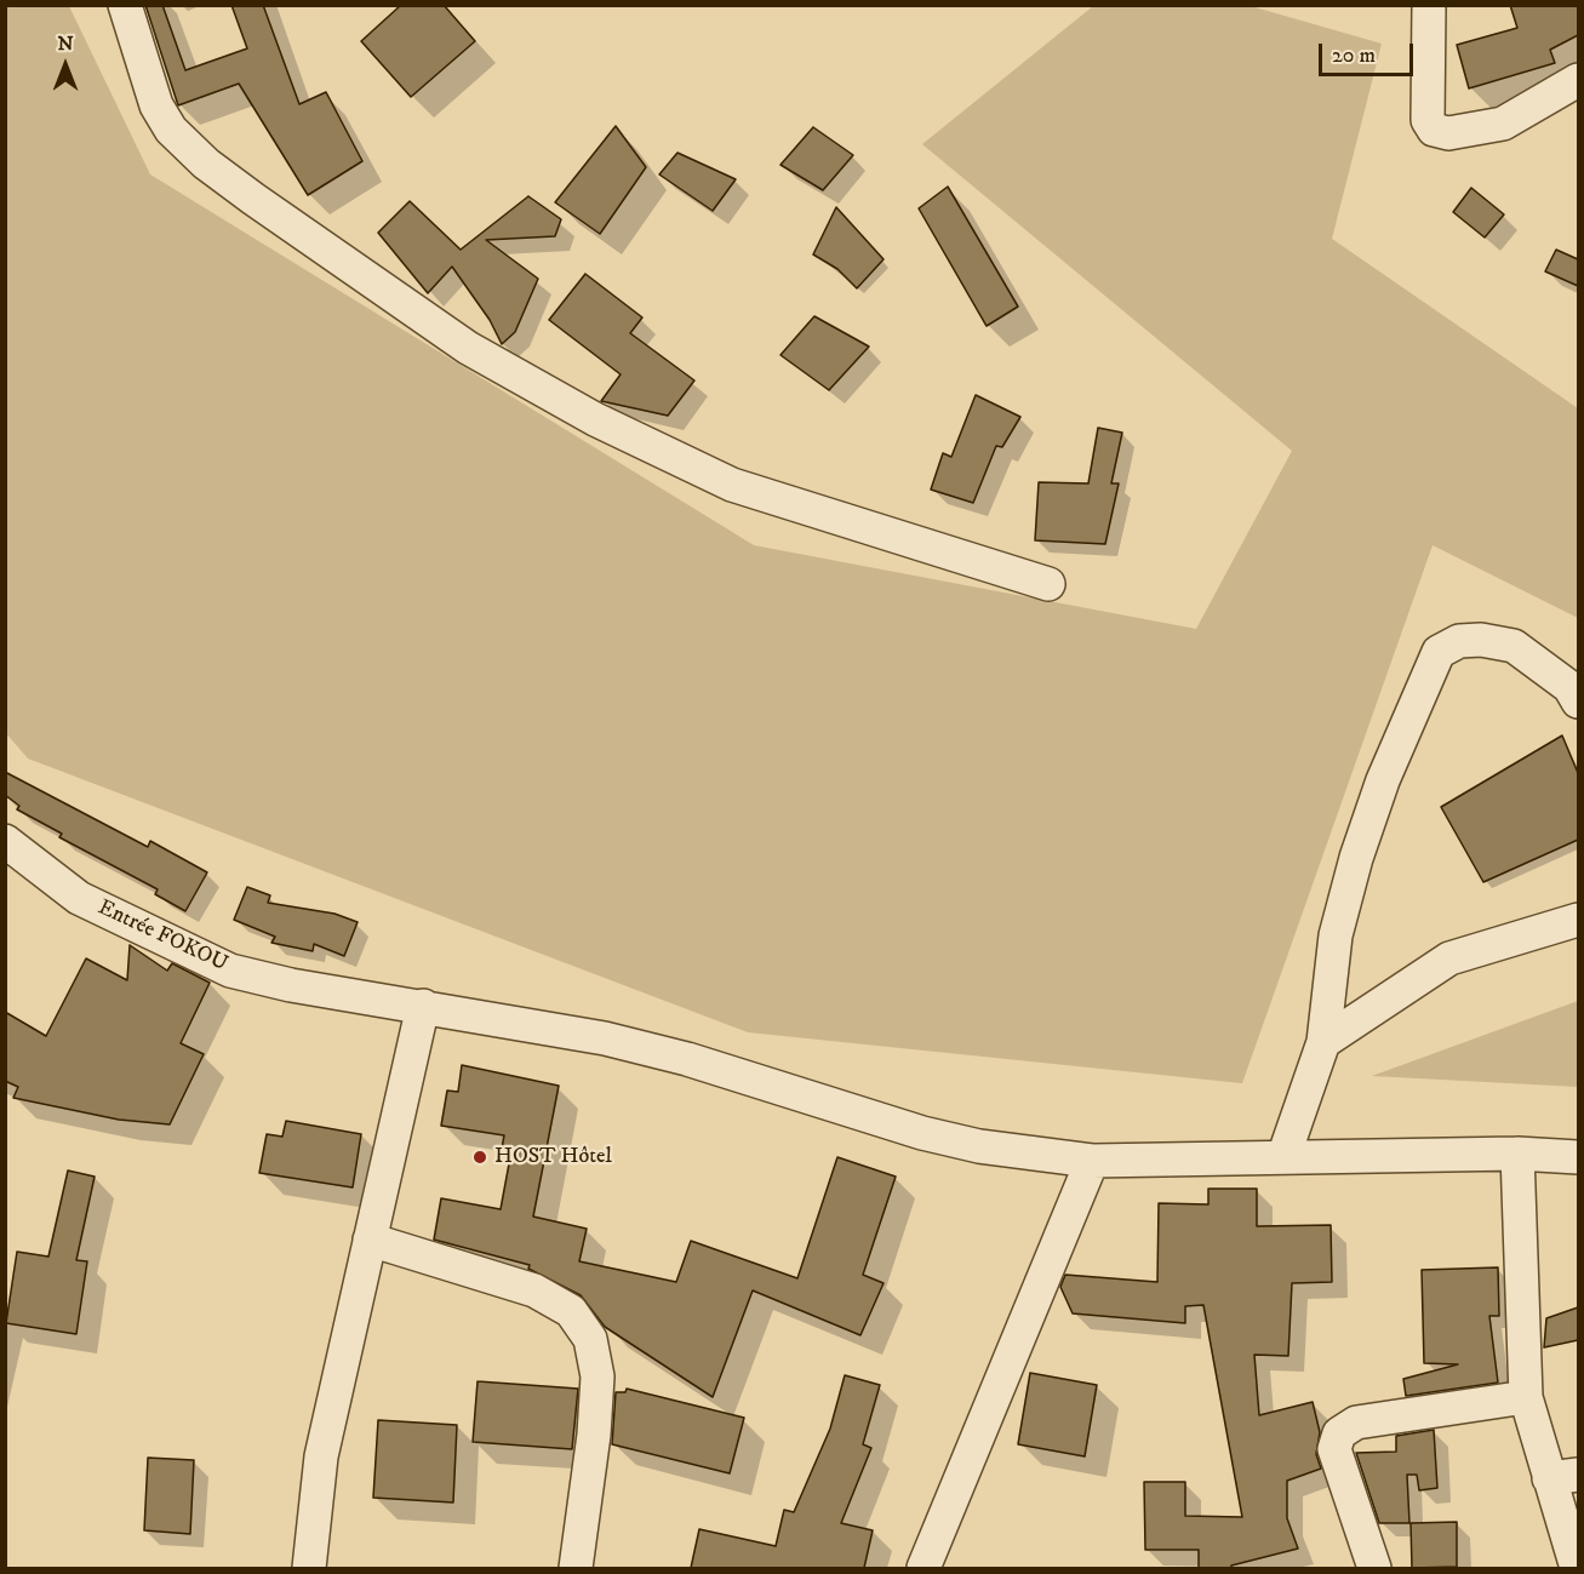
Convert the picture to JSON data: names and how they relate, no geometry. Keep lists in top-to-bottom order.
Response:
{
  "streets": {
    "street": ["Entrée FOKOU"]
  },
  "places": ["HOST Hôtel"],
  "scale_bar": "20 m",
  "north": "top"
}
